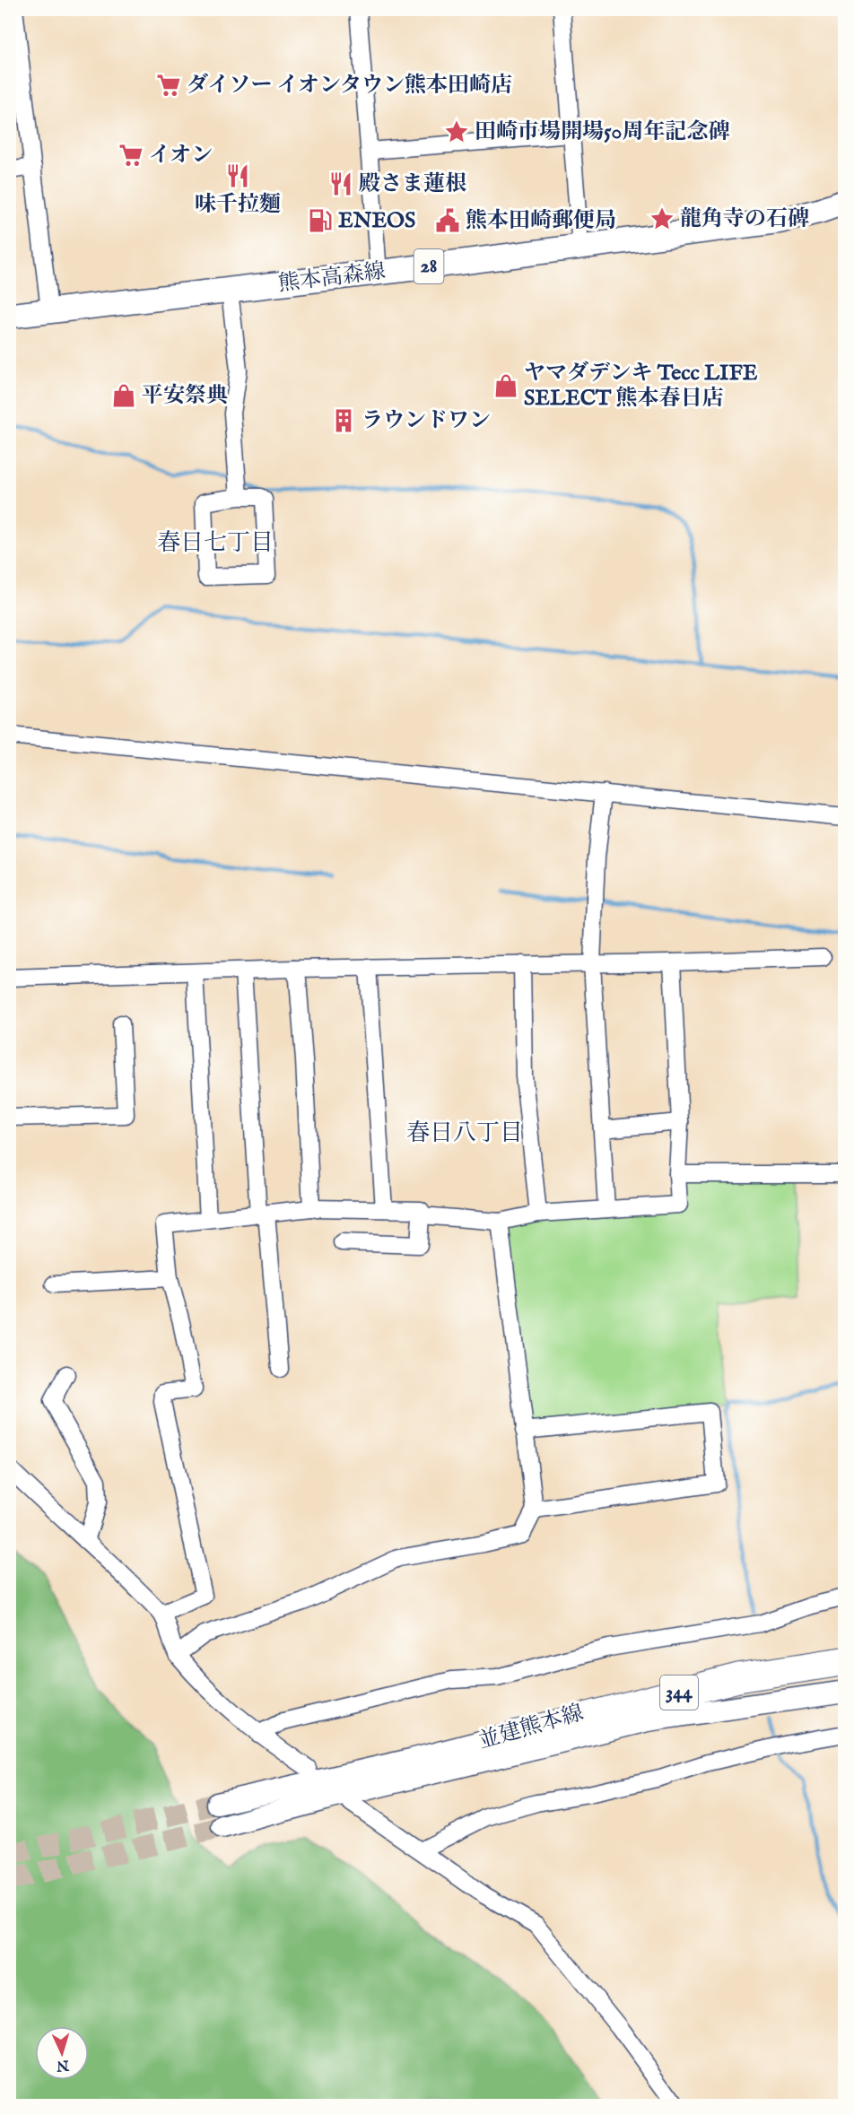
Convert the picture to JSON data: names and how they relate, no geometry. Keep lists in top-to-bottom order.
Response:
{
  "streets": {
    "highway": ["344"],
    "main road": ["28", "熊本高森線", "並建熊本線"]
  },
  "crossings": [
    ["344", "並建熊本線"]
  ],
  "districts": ["春日七丁目", "春日八丁目"],
  "places": {
    "supermarket": ["ダイソー イオンタウン熊本田崎店", "イオン"],
    "place": ["田崎市場開場50周年記念碑", "龍角寺の石碑"],
    "restaurant": ["味千拉麵", "殿さま蓮根"],
    "fuel station": ["ENEOS"],
    "public building": ["熊本田崎郵便局"],
    "shop": ["ヤマダデンキ Tecc LIFE SELECT 熊本春日店", "平安祭典"],
    "building": ["ラウンドワン"]
  },
  "north": "bottom"
}
